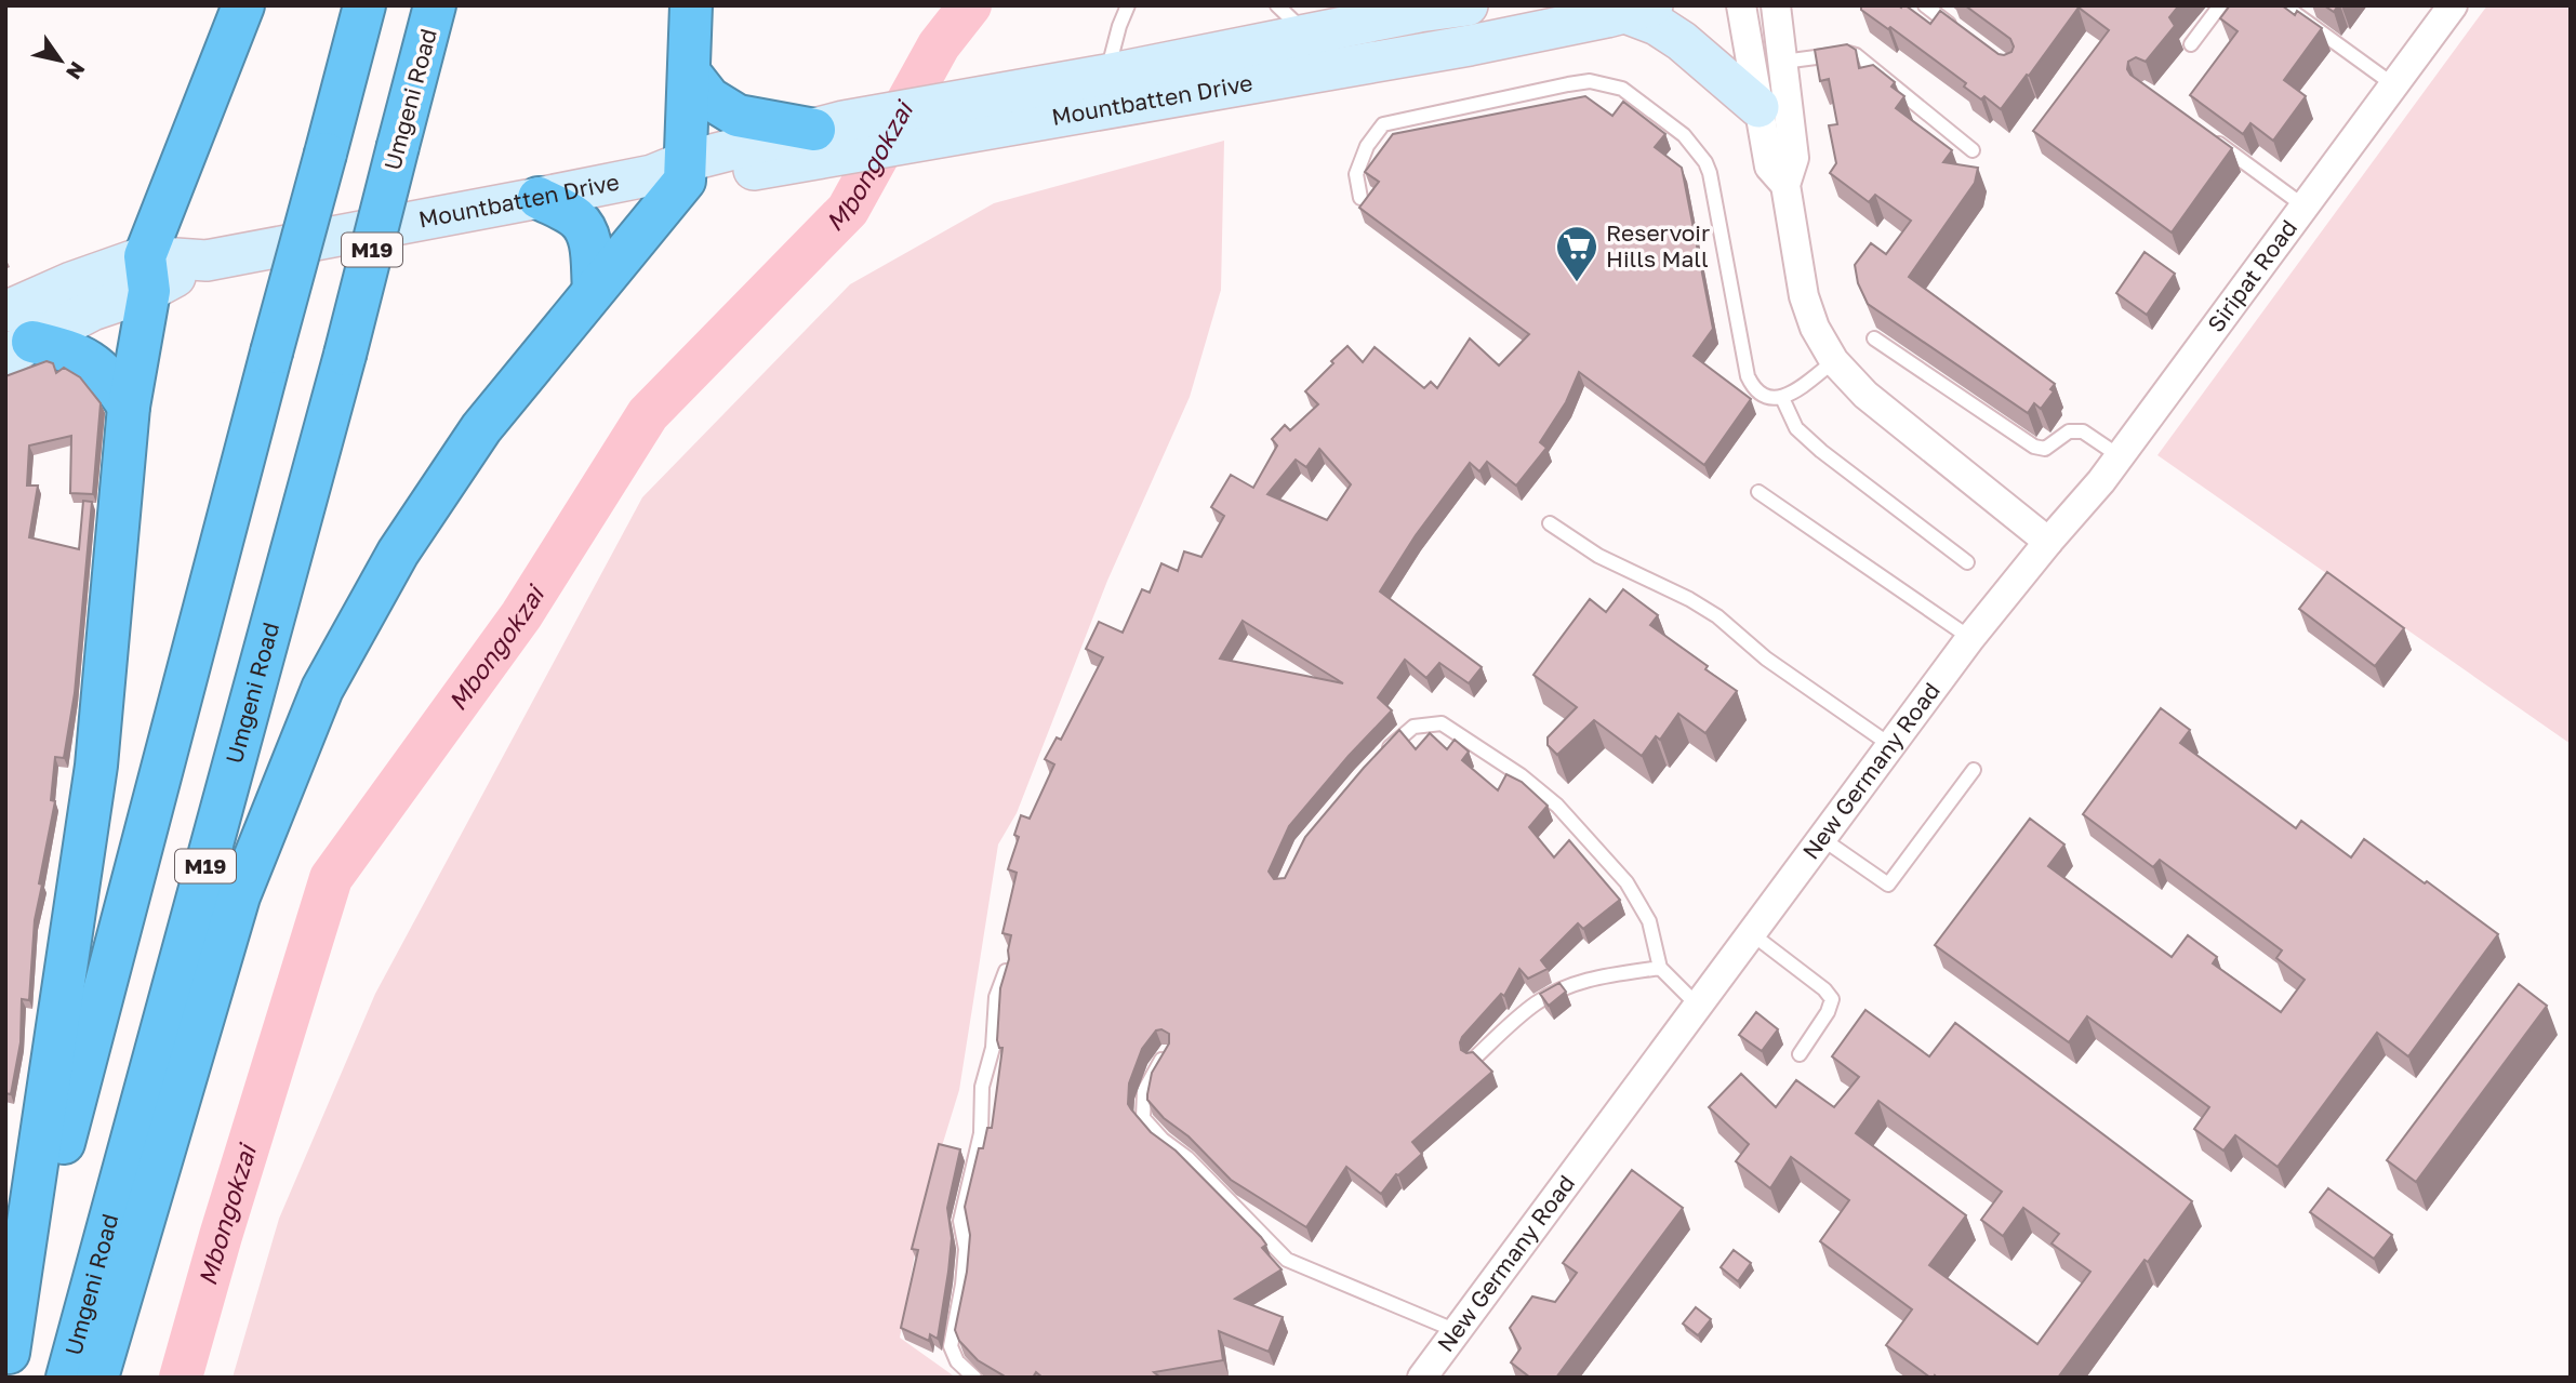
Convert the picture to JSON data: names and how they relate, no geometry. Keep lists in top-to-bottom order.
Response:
{
  "streets": {
    "highway": ["Umgeni Road", "M19"],
    "main road": ["Mountbatten Drive"],
    "street": ["Siripat Road", "New Germany Road"]
  },
  "crossings": [
    ["Siripat Road", "New Germany Road"]
  ],
  "water": ["Mbongokzai"],
  "places": {
    "supermarket": ["Reservoir Hills Mall"]
  },
  "north": "bottom right"
}
